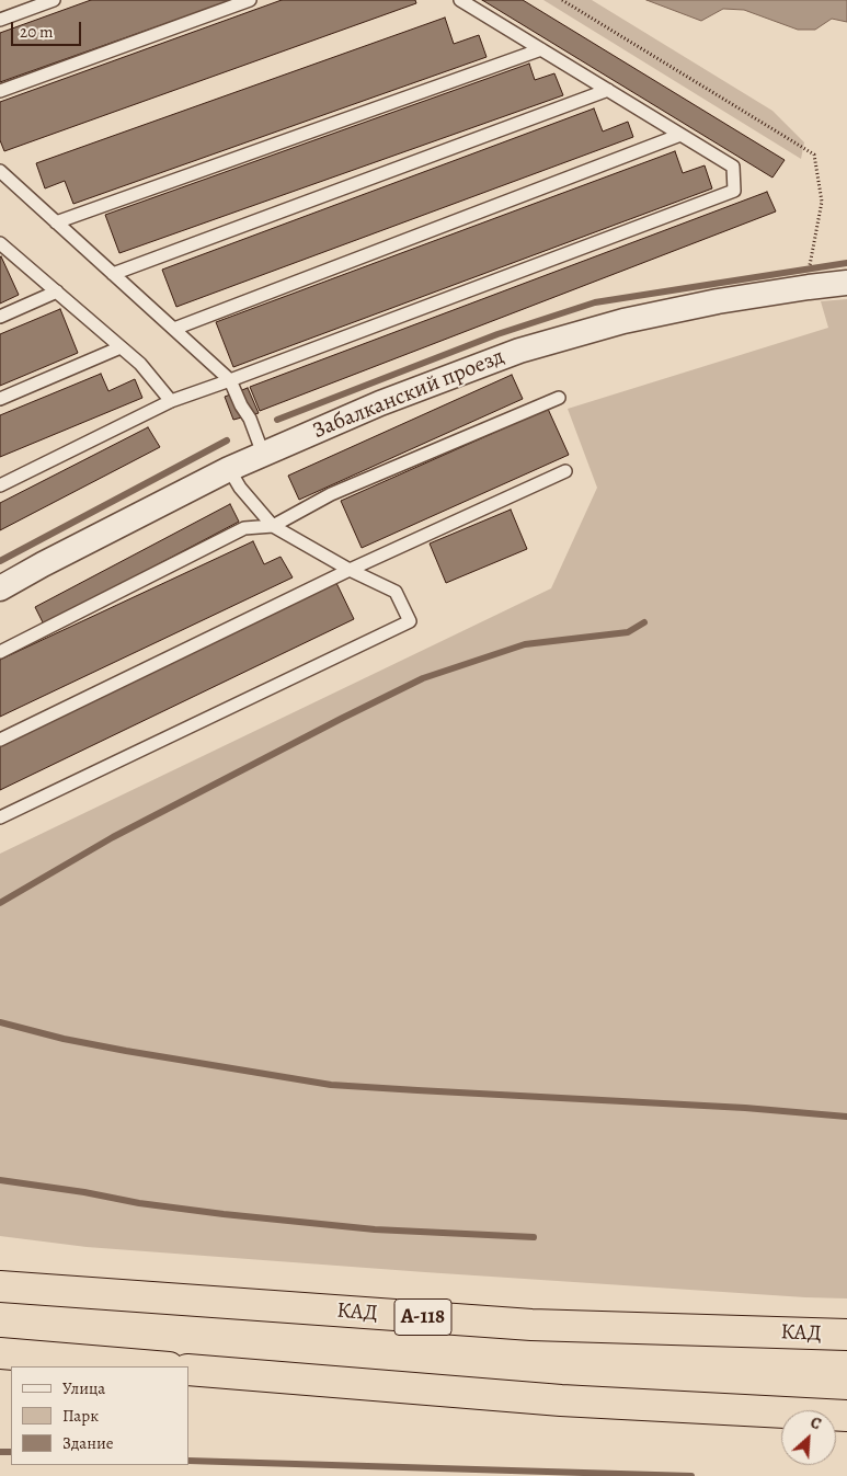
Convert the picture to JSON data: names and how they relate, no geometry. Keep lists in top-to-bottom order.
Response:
{
  "streets": {
    "highway": ["КАД", "А-118"],
    "street": ["Забалканский проезд"]
  },
  "legend": ["Улица", "Парк", "Здание"],
  "scale_bar": "20 m",
  "north": "top right"
}
